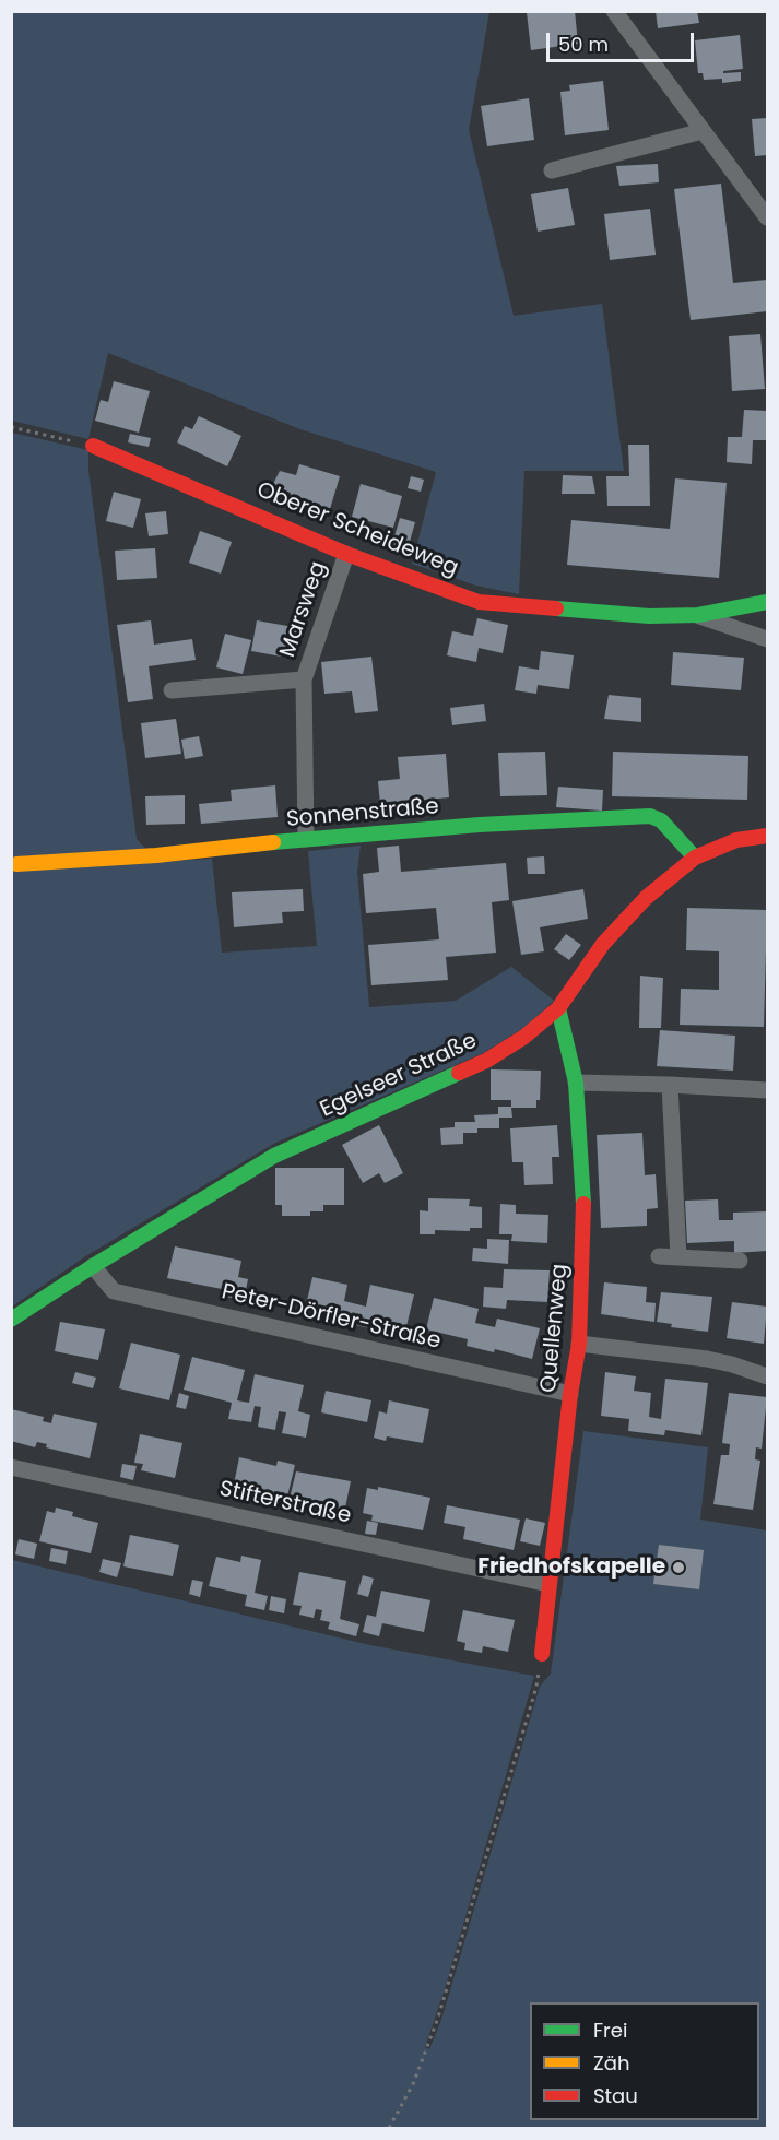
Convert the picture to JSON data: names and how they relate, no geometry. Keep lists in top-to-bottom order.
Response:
{
  "streets": {
    "street": [
      "Oberer Scheideweg",
      "Marsweg",
      "Sonnenstraße",
      "Egelseer Straße",
      "Peter-Dörfler-Straße",
      "Quellenweg",
      "Stifterstraße"
    ]
  },
  "crossings": [
    ["Oberer Scheideweg", "Marsweg"],
    ["Marsweg", "Sonnenstraße"],
    ["Sonnenstraße", "Egelseer Straße"],
    ["Egelseer Straße", "Peter-Dörfler-Straße"],
    ["Egelseer Straße", "Quellenweg"],
    ["Peter-Dörfler-Straße", "Quellenweg"],
    ["Quellenweg", "Stifterstraße"]
  ],
  "places": ["Friedhofskapelle"],
  "legend": ["Frei", "Zäh", "Stau"],
  "scale_bar": "50 m"
}
